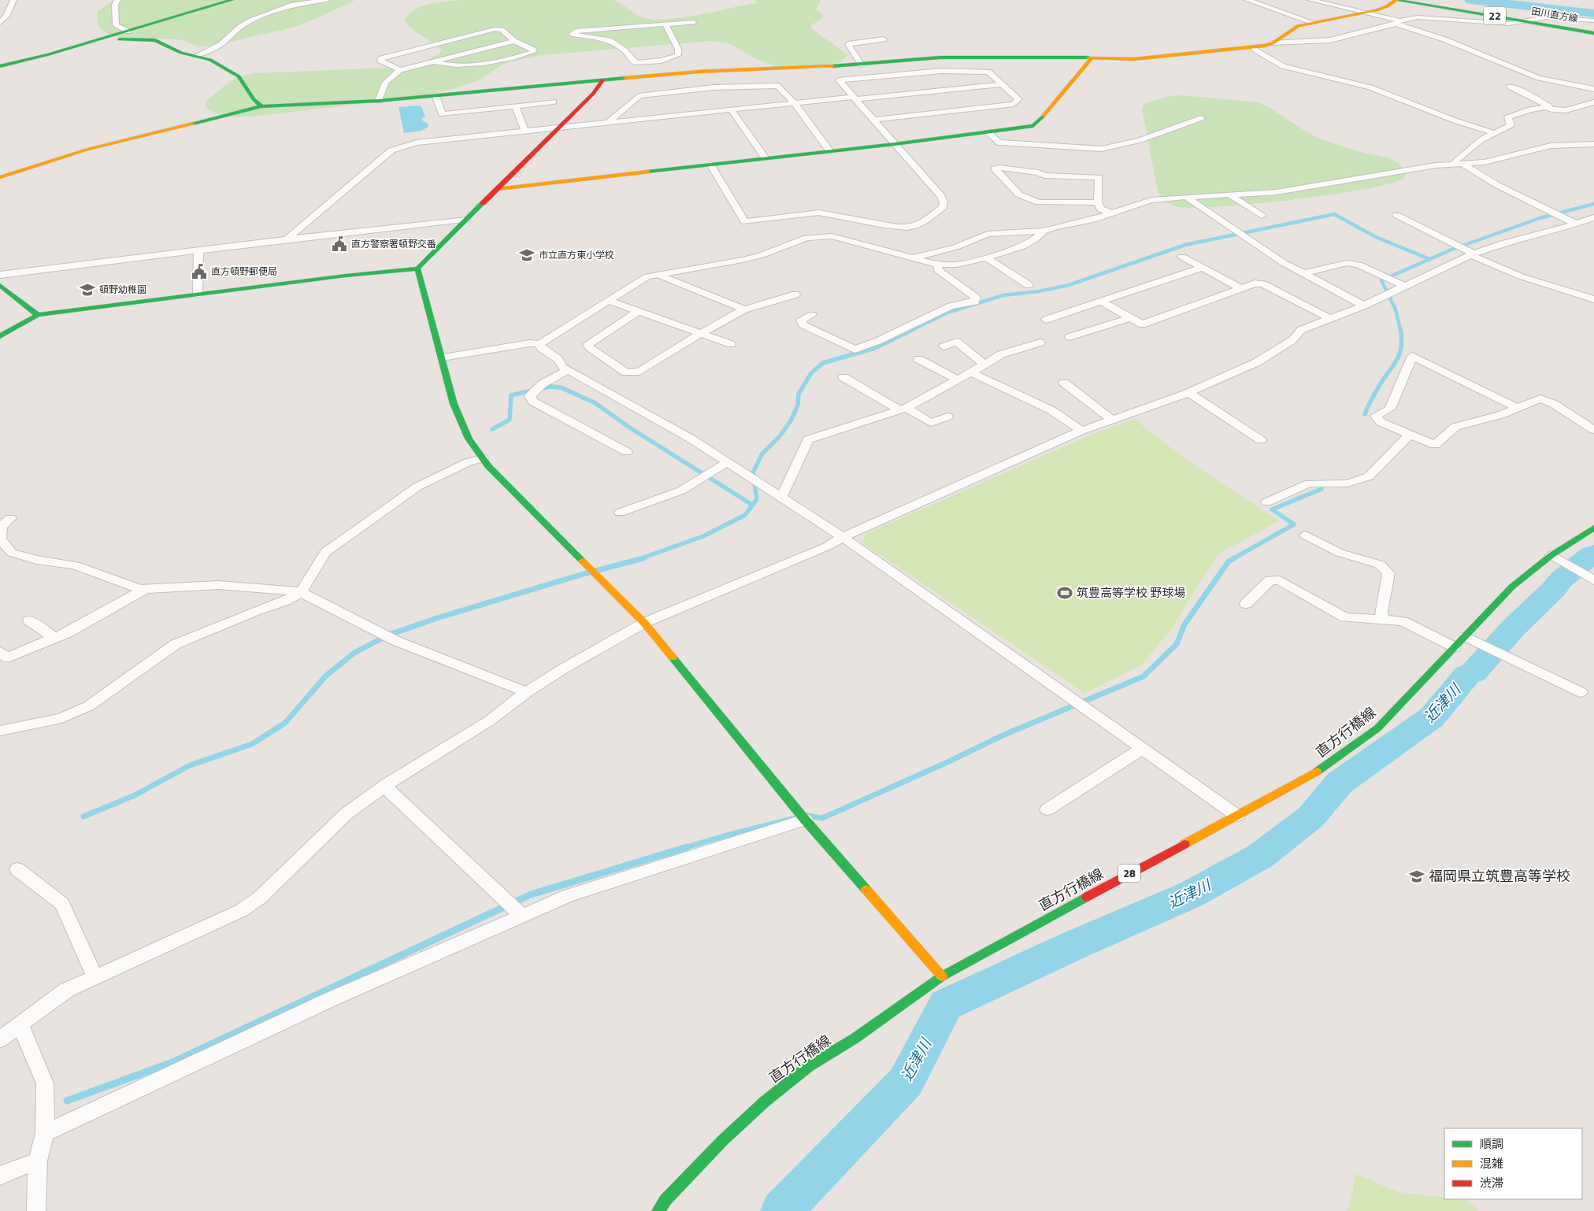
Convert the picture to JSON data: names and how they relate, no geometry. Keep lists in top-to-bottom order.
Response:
{
  "streets": {
    "street": [
      "田川直方線",
      "22",
      "直方行橋線",
      "28"
    ]
  },
  "water": ["近津川"],
  "places": {
    "public building": ["直方警察署頓野交番", "直方頓野郵便局"],
    "school or university": ["市立直方東小学校", "頓野幼稚園", "福岡県立筑豊高等学校"],
    "sports": ["筑豊高等学校 野球場"]
  },
  "legend": ["順調", "混雑", "渋滞"]
}
